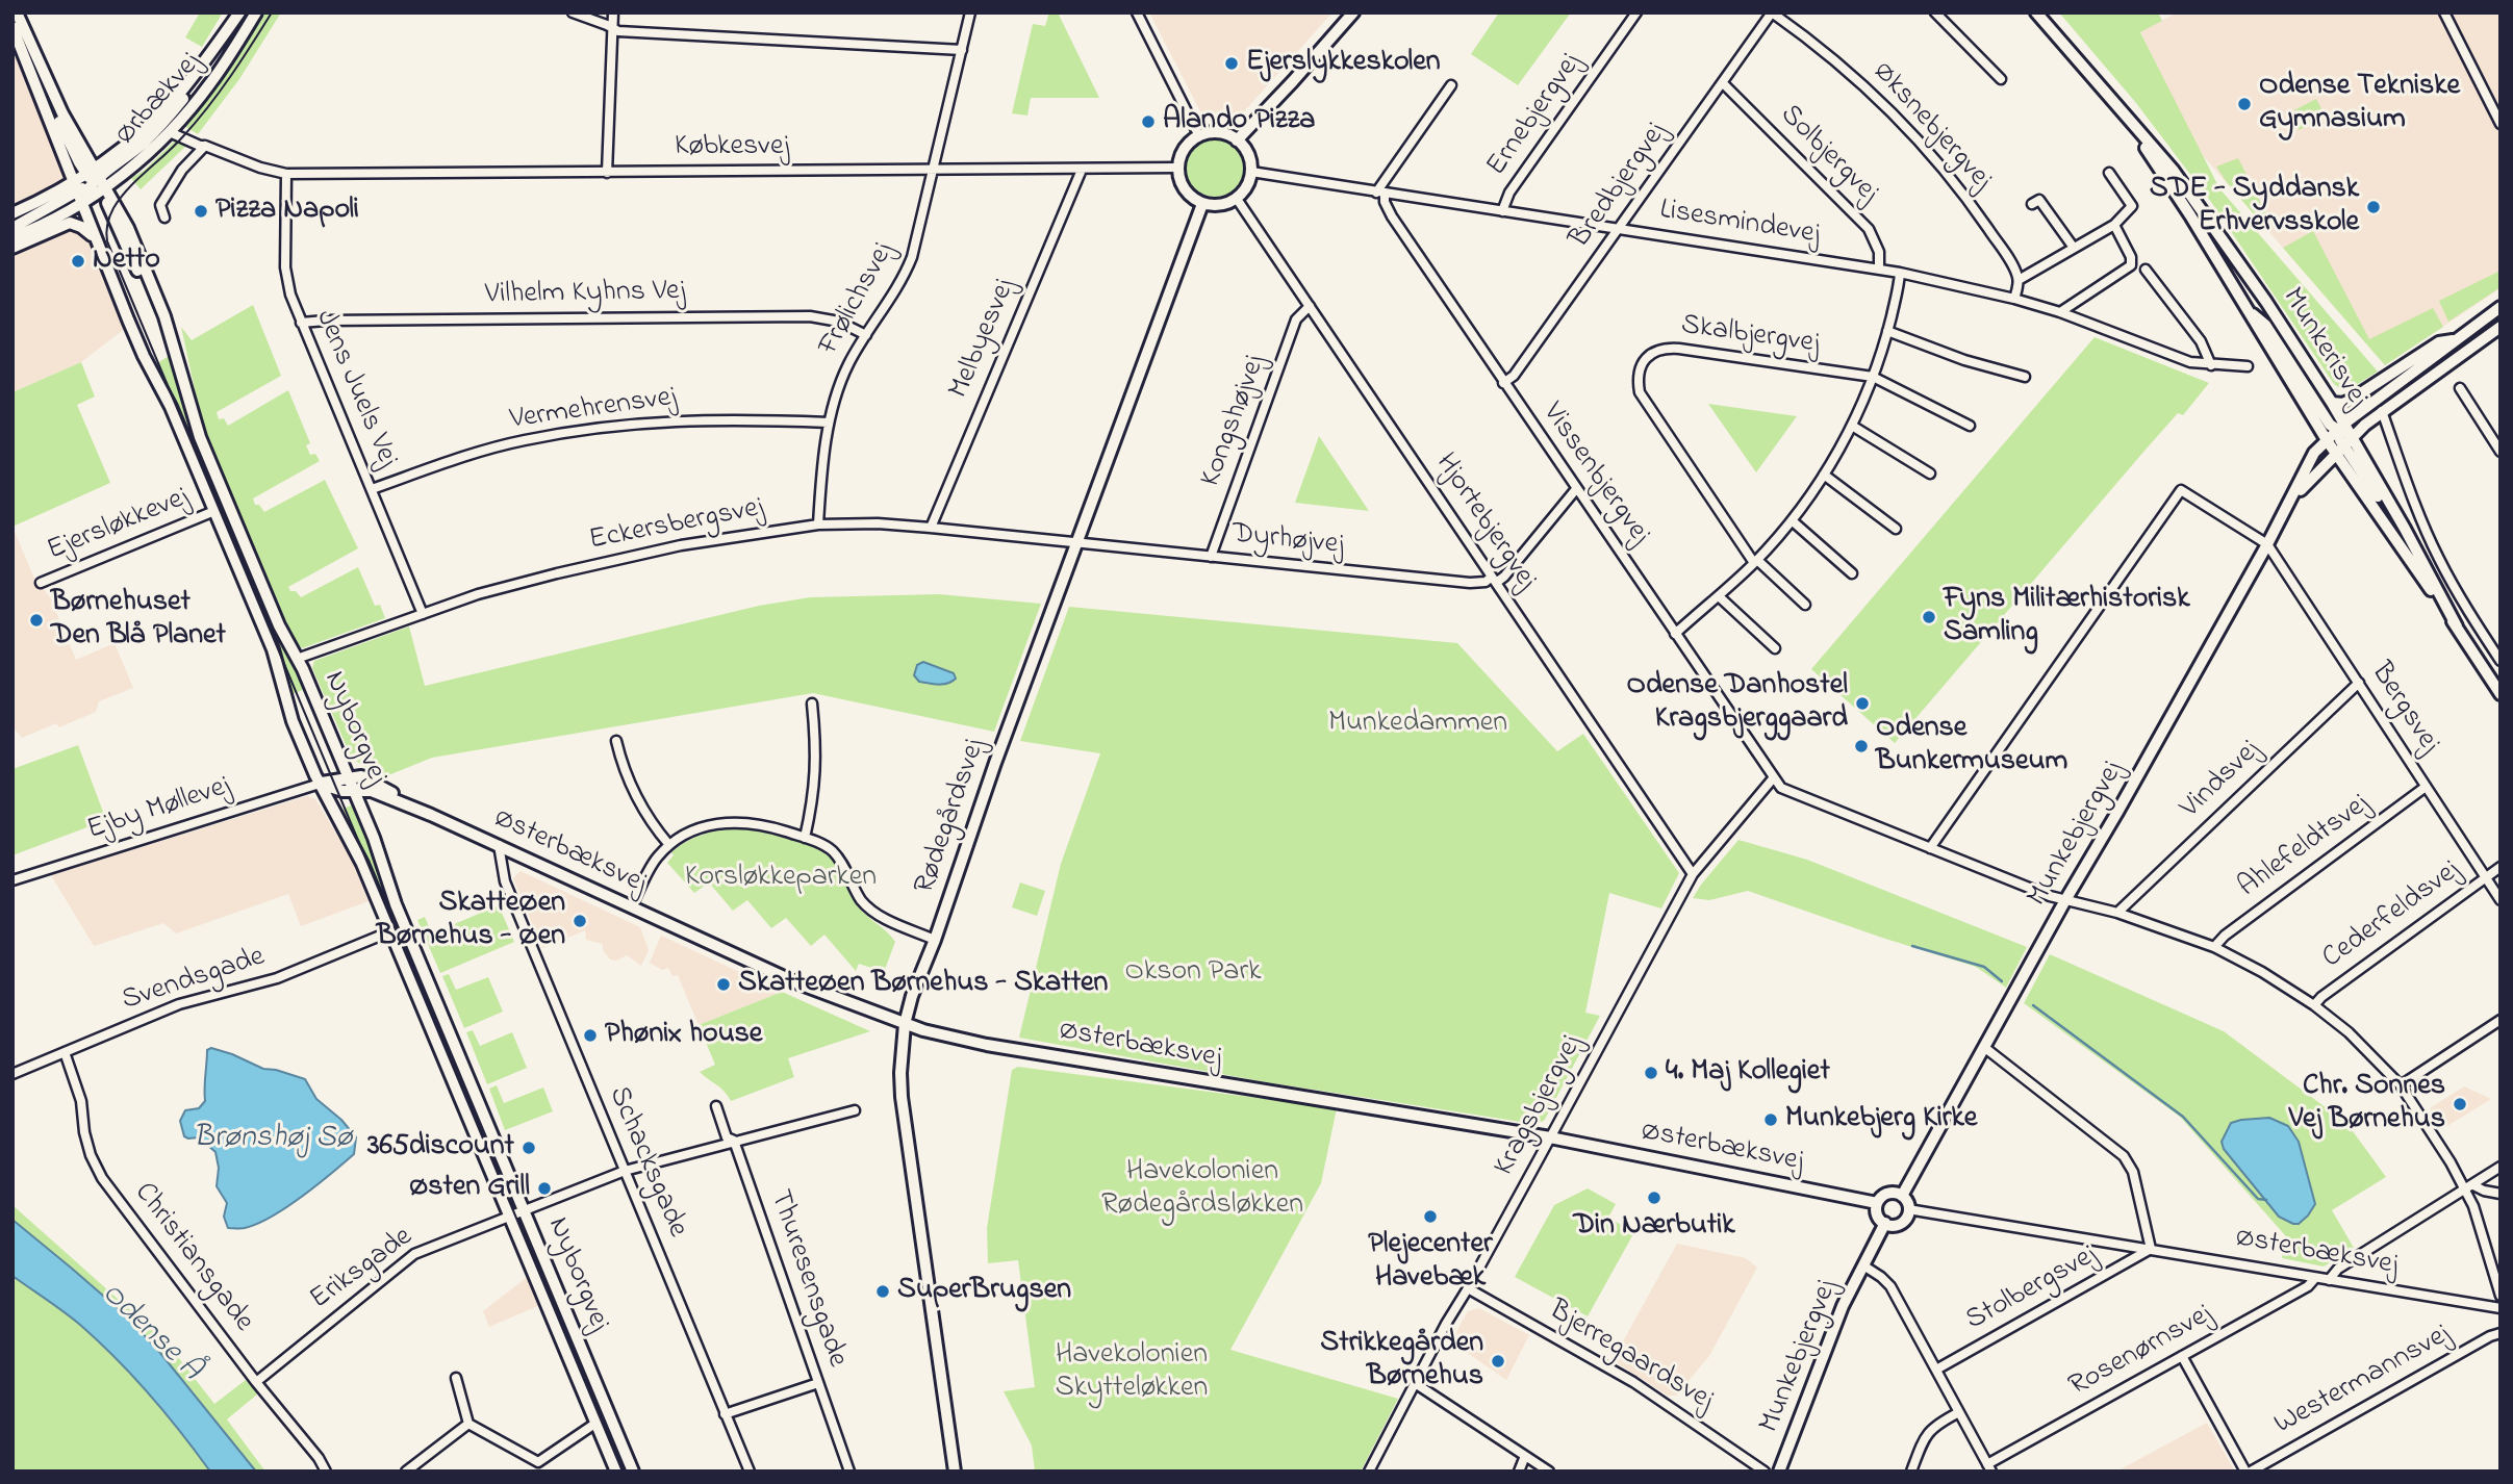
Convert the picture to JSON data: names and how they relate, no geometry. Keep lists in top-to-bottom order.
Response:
{
  "streets": {
    "street": [
      "Ørbækvej",
      "Ernebjergvej",
      "Øksnebjergvej",
      "Købkesvej",
      "Solbjergvej",
      "Bredbjergvej",
      "Lisesmindevej",
      "Vilhelm Kyhns Vej",
      "Frølichsvej",
      "Skalbjergvej",
      "Melbyesvej",
      "Munkerisvej",
      "Jens Juels Vej",
      "Vermehrensvej",
      "Kongshøjvej",
      "Vissenbjergvej",
      "Hjortebjergvej",
      "Ejersløkkevej",
      "Eckersbergsvej",
      "Dyrhøjvej",
      "Bergsvej",
      "Nyborgvej",
      "Vindsvej",
      "Ejby Møllevej",
      "Rødegårdsvej",
      "Munkebjergvej",
      "Ahlefeldtsvej",
      "Østerbæksvej",
      "Cederfeldsvej",
      "Svendsgade",
      "Kragsbjergvej",
      "Schacksgade",
      "Christiansgade",
      "Eriksgade",
      "Thuresensgade",
      "Stolbergsvej",
      "Rosenørnsvej",
      "Bjerregaardsvej",
      "Westermannsvej"
    ]
  },
  "crossings": [
    ["Ørbækvej", "Købkesvej"],
    ["Ørbækvej", "Nyborgvej"],
    ["Ernebjergvej", "Lisesmindevej"],
    ["Øksnebjergvej", "Bredbjergvej"],
    ["Købkesvej", "Lisesmindevej"],
    ["Købkesvej", "Frølichsvej"],
    ["Købkesvej", "Melbyesvej"],
    ["Købkesvej", "Jens Juels Vej"],
    ["Købkesvej", "Hjortebjergvej"],
    ["Købkesvej", "Rødegårdsvej"],
    ["Solbjergvej", "Bredbjergvej"],
    ["Solbjergvej", "Lisesmindevej"],
    ["Bredbjergvej", "Lisesmindevej"],
    ["Bredbjergvej", "Vissenbjergvej"],
    ["Lisesmindevej", "Vissenbjergvej"],
    ["Lisesmindevej", "Hjortebjergvej"],
    ["Lisesmindevej", "Rødegårdsvej"],
    ["Vilhelm Kyhns Vej", "Frølichsvej"],
    ["Vilhelm Kyhns Vej", "Jens Juels Vej"],
    ["Frølichsvej", "Vermehrensvej"],
    ["Frølichsvej", "Eckersbergsvej"],
    ["Melbyesvej", "Eckersbergsvej"],
    ["Munkerisvej", "Munkebjergvej"],
    ["Jens Juels Vej", "Vermehrensvej"],
    ["Jens Juels Vej", "Eckersbergsvej"],
    ["Kongshøjvej", "Hjortebjergvej"],
    ["Kongshøjvej", "Dyrhøjvej"],
    ["Vissenbjergvej", "Kragsbjergvej"],
    ["Hjortebjergvej", "Dyrhøjvej"],
    ["Hjortebjergvej", "Rødegårdsvej"],
    ["Hjortebjergvej", "Kragsbjergvej"],
    ["Ejersløkkevej", "Nyborgvej"],
    ["Eckersbergsvej", "Dyrhøjvej"],
    ["Eckersbergsvej", "Nyborgvej"],
    ["Eckersbergsvej", "Rødegårdsvej"],
    ["Dyrhøjvej", "Rødegårdsvej"],
    ["Bergsvej", "Vindsvej"],
    ["Bergsvej", "Munkebjergvej"],
    ["Bergsvej", "Ahlefeldtsvej"],
    ["Bergsvej", "Cederfeldsvej"],
    ["Nyborgvej", "Ejby Møllevej"],
    ["Nyborgvej", "Østerbæksvej"],
    ["Nyborgvej", "Svendsgade"],
    ["Nyborgvej", "Eriksgade"],
    ["Ejby Møllevej", "Østerbæksvej"],
    ["Rødegårdsvej", "Østerbæksvej"],
    ["Munkebjergvej", "Østerbæksvej"],
    ["Østerbæksvej", "Kragsbjergvej"],
    ["Østerbæksvej", "Schacksgade"],
    ["Østerbæksvej", "Stolbergsvej"],
    ["Østerbæksvej", "Rosenørnsvej"],
    ["Svendsgade", "Christiansgade"],
    ["Kragsbjergvej", "Bjerregaardsvej"],
    ["Schacksgade", "Eriksgade"],
    ["Christiansgade", "Eriksgade"],
    ["Eriksgade", "Thuresensgade"]
  ],
  "water": ["Brønshøj Sø", "Odense Å"],
  "parks": [
    "Munkedammen",
    "Korsløkkeparken",
    "Okson Park",
    "Havekolonien Rødegårdsløkken",
    "Havekolonien Skytteløkken"
  ],
  "places": [
    "Ejerslykkeskolen",
    "Odense Tekniske Gymnasium",
    "Alando Pizza",
    "SDE - Syddansk Erhvervsskole",
    "Pizza Napoli",
    "Netto",
    "Fyns Militærhistorisk Samling",
    "Børnehuset Den Blå Planet",
    "Odense Danhostel Kragsbjerggaard",
    "Odense Bunkermuseum",
    "SkatteØen Børnehus - Øen",
    "SkatteØen Børnehus - Skatten",
    "Phønix house",
    "4. Maj Kollegiet",
    "Chr. Sonnes Vej Børnehus",
    "Munkebjerg Kirke",
    "365discount",
    "Østen Grill",
    "Din Nærbutik",
    "Plejecenter Havebæk",
    "SuperBrugsen",
    "Strikkegården Børnehus"
  ]
}
